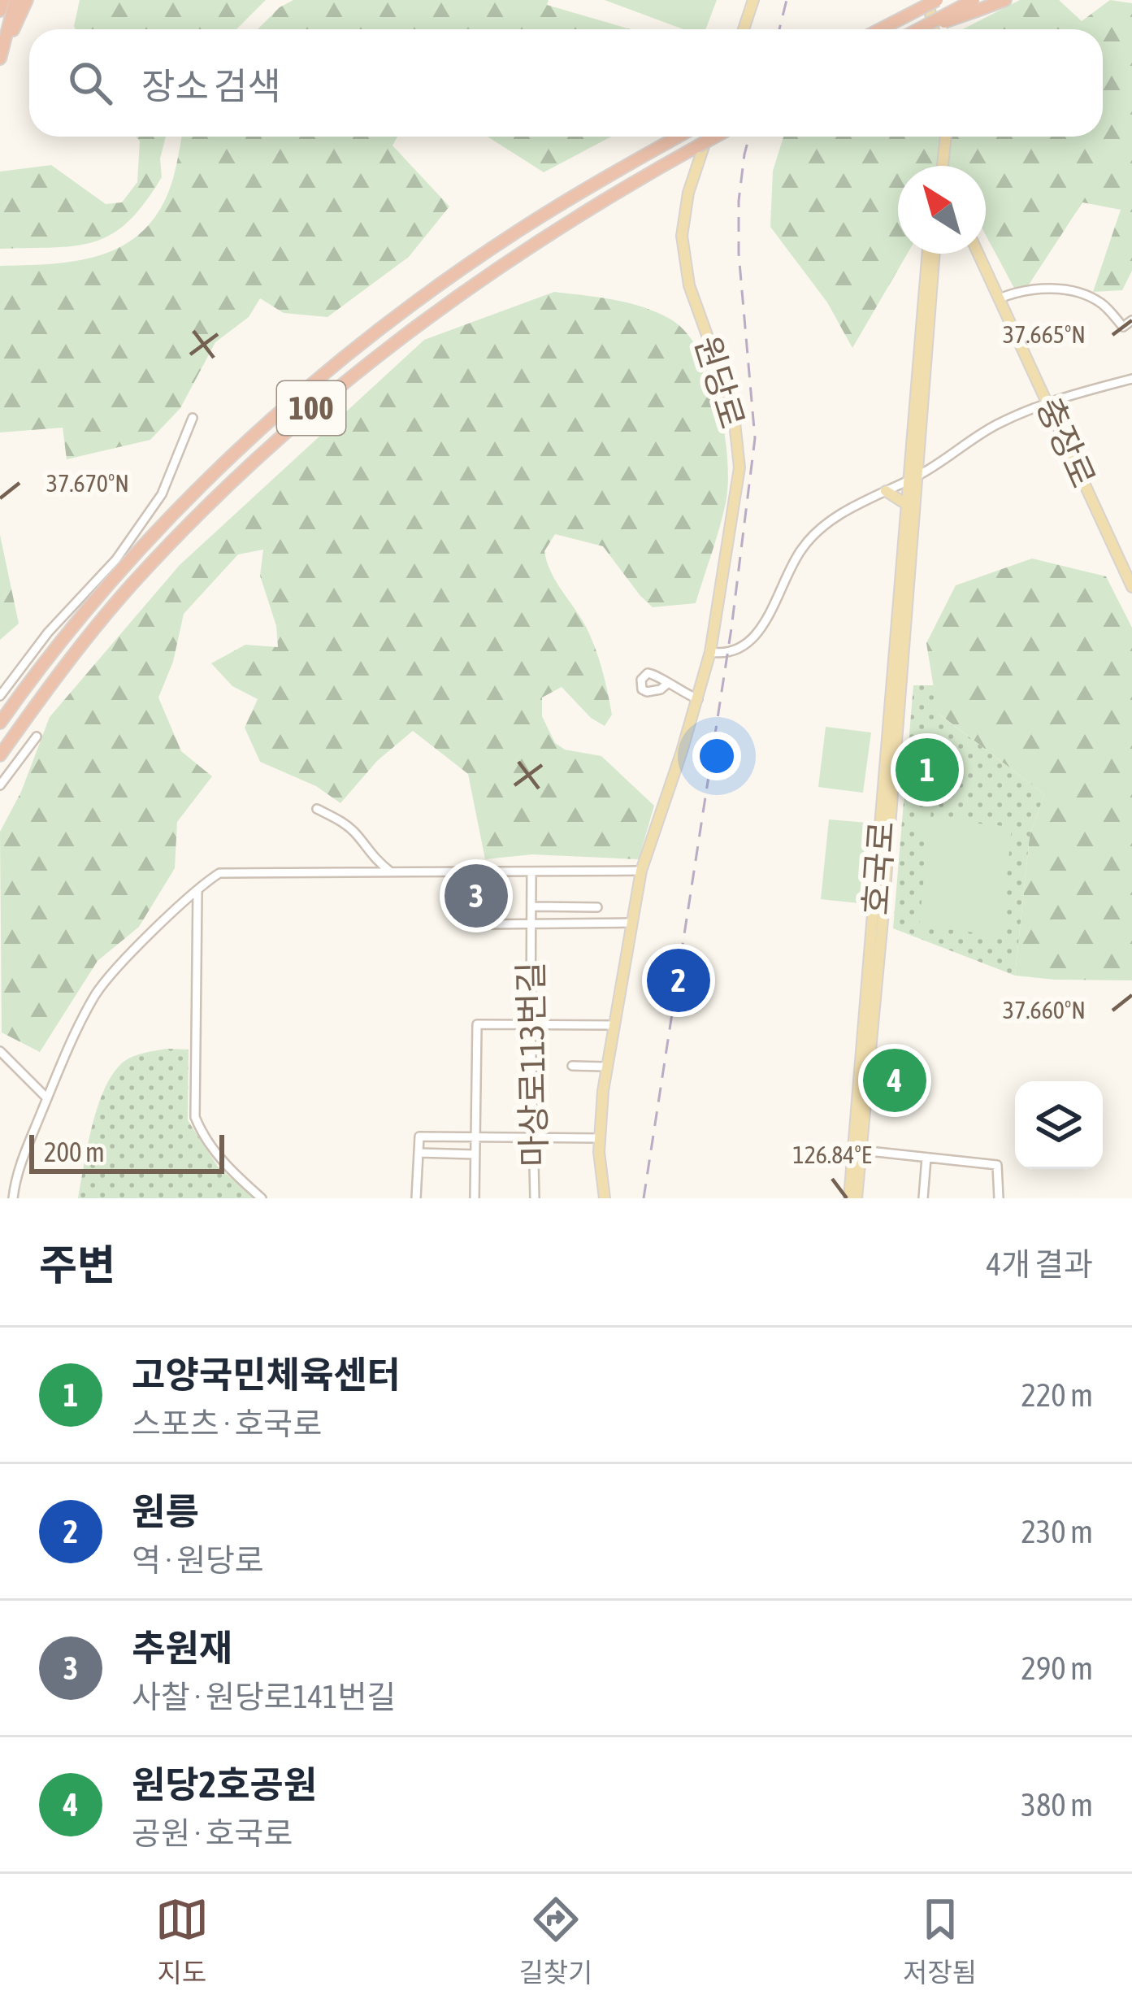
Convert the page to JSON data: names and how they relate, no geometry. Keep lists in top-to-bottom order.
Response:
{
  "streets": {
    "highway": ["100"],
    "main road": ["원당로", "충장로", "호국로"],
    "street": ["마상로113번길"]
  },
  "scale_bar": "200 m",
  "north": "top left",
  "page": {
    "search": "장소 검색",
    "pins": [
      "1",
      "3",
      "2",
      "4"
    ],
    "scale": "200 m",
    "heading": ["주변", "4개 결과"],
    "list": [
      {
        "mark": "1",
        "name": "고양국민체육센터",
        "note": "스포츠 · 호국로",
        "value": "220 m"
      },
      {
        "mark": "2",
        "name": "원릉",
        "note": "역 · 원당로",
        "value": "230 m"
      },
      {
        "mark": "3",
        "name": "추원재",
        "note": "사찰 · 원당로141번길",
        "value": "290 m"
      },
      {
        "mark": "4",
        "name": "원당2호공원",
        "note": "공원 · 호국로",
        "value": "380 m"
      }
    ],
    "nav": ["지도", "길찾기", "저장됨"]
  },
  "coordinates": [
    "37.665°N",
    "37.670°N",
    "37.660°N",
    "126.84°E"
  ]
}
